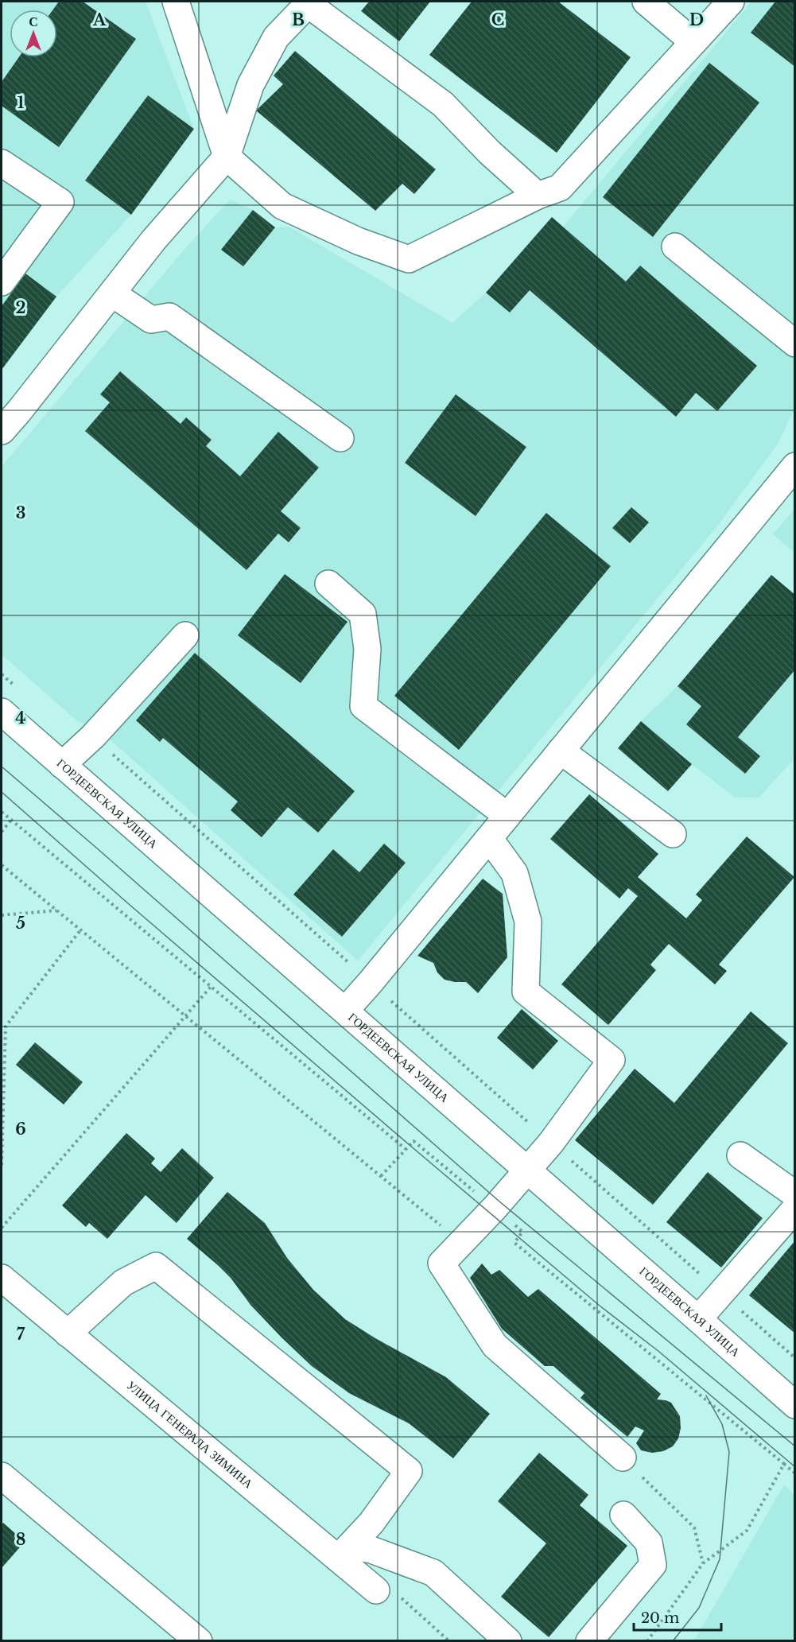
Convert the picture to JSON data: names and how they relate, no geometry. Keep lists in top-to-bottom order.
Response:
{
  "streets": {
    "street": ["ГОРДЕЕВСКАЯ УЛИЦА", "УЛИЦА ГЕНЕРАЛА ЗИМИНА"]
  },
  "scale_bar": "20 m",
  "north": "top",
  "grid": {
    "columns": [
      "A",
      "B",
      "C",
      "D"
    ],
    "rows": [
      "1",
      "2",
      "3",
      "4",
      "5",
      "6",
      "7",
      "8"
    ]
  }
}
